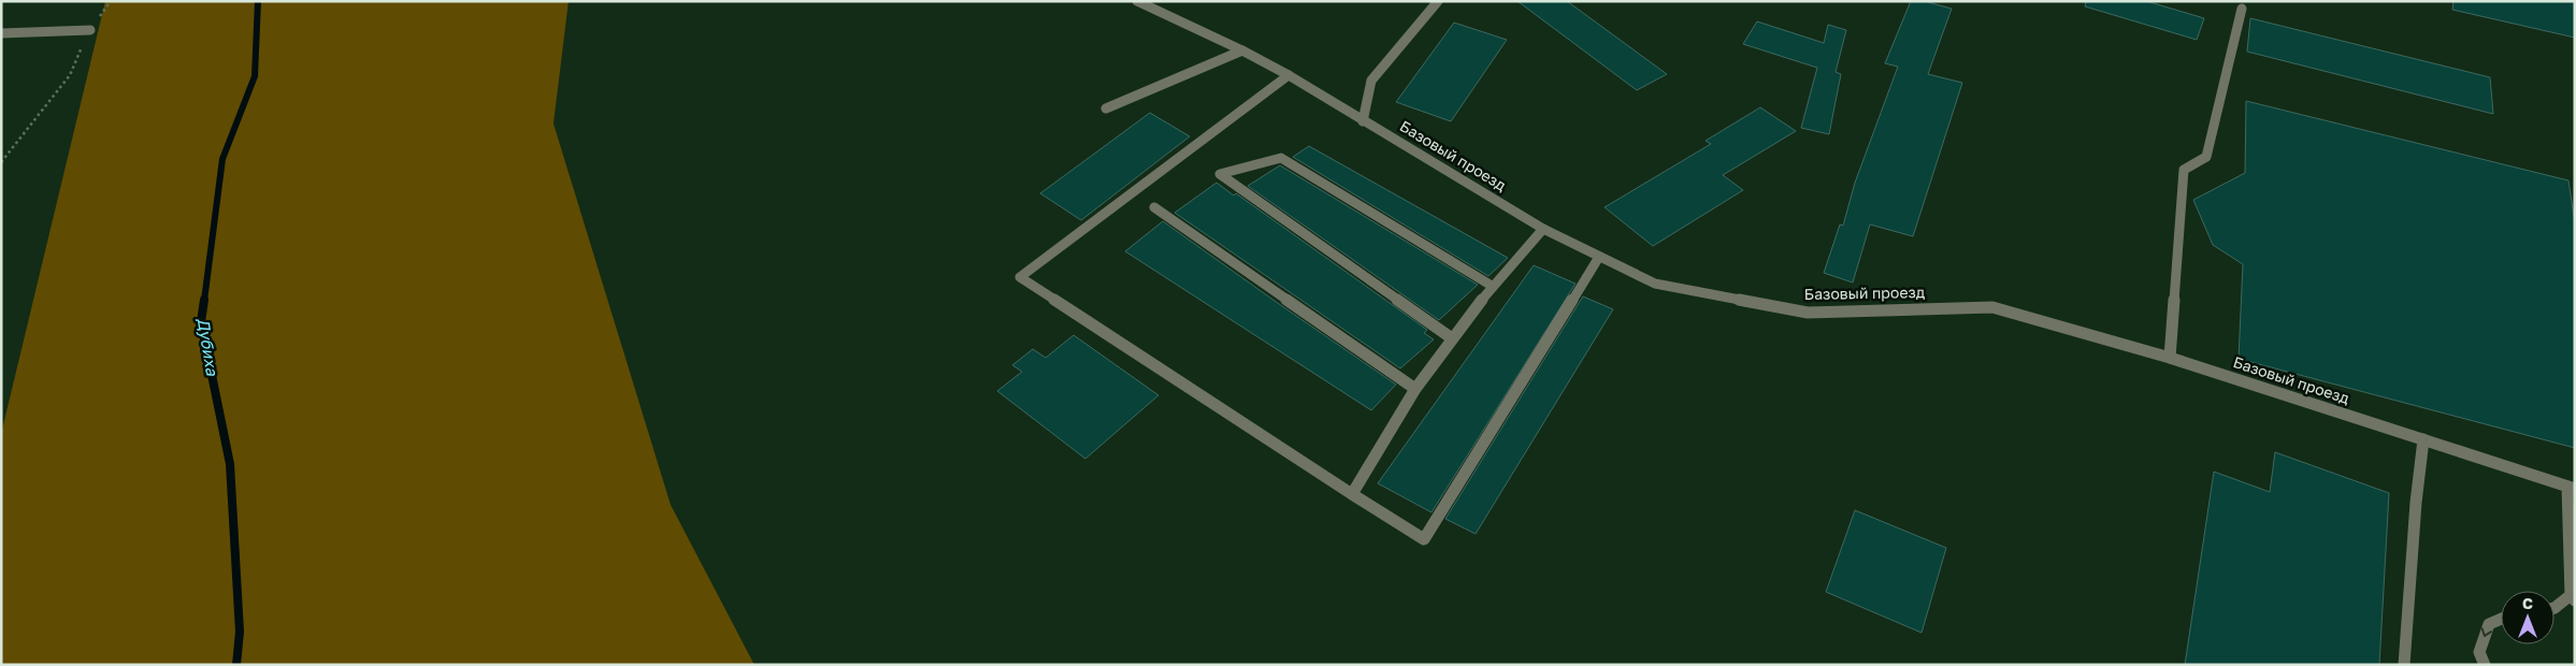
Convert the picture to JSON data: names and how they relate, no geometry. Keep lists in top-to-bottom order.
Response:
{
  "streets": {
    "street": ["Базовый проезд"]
  },
  "water": ["Дубиха"],
  "north": "top"
}
